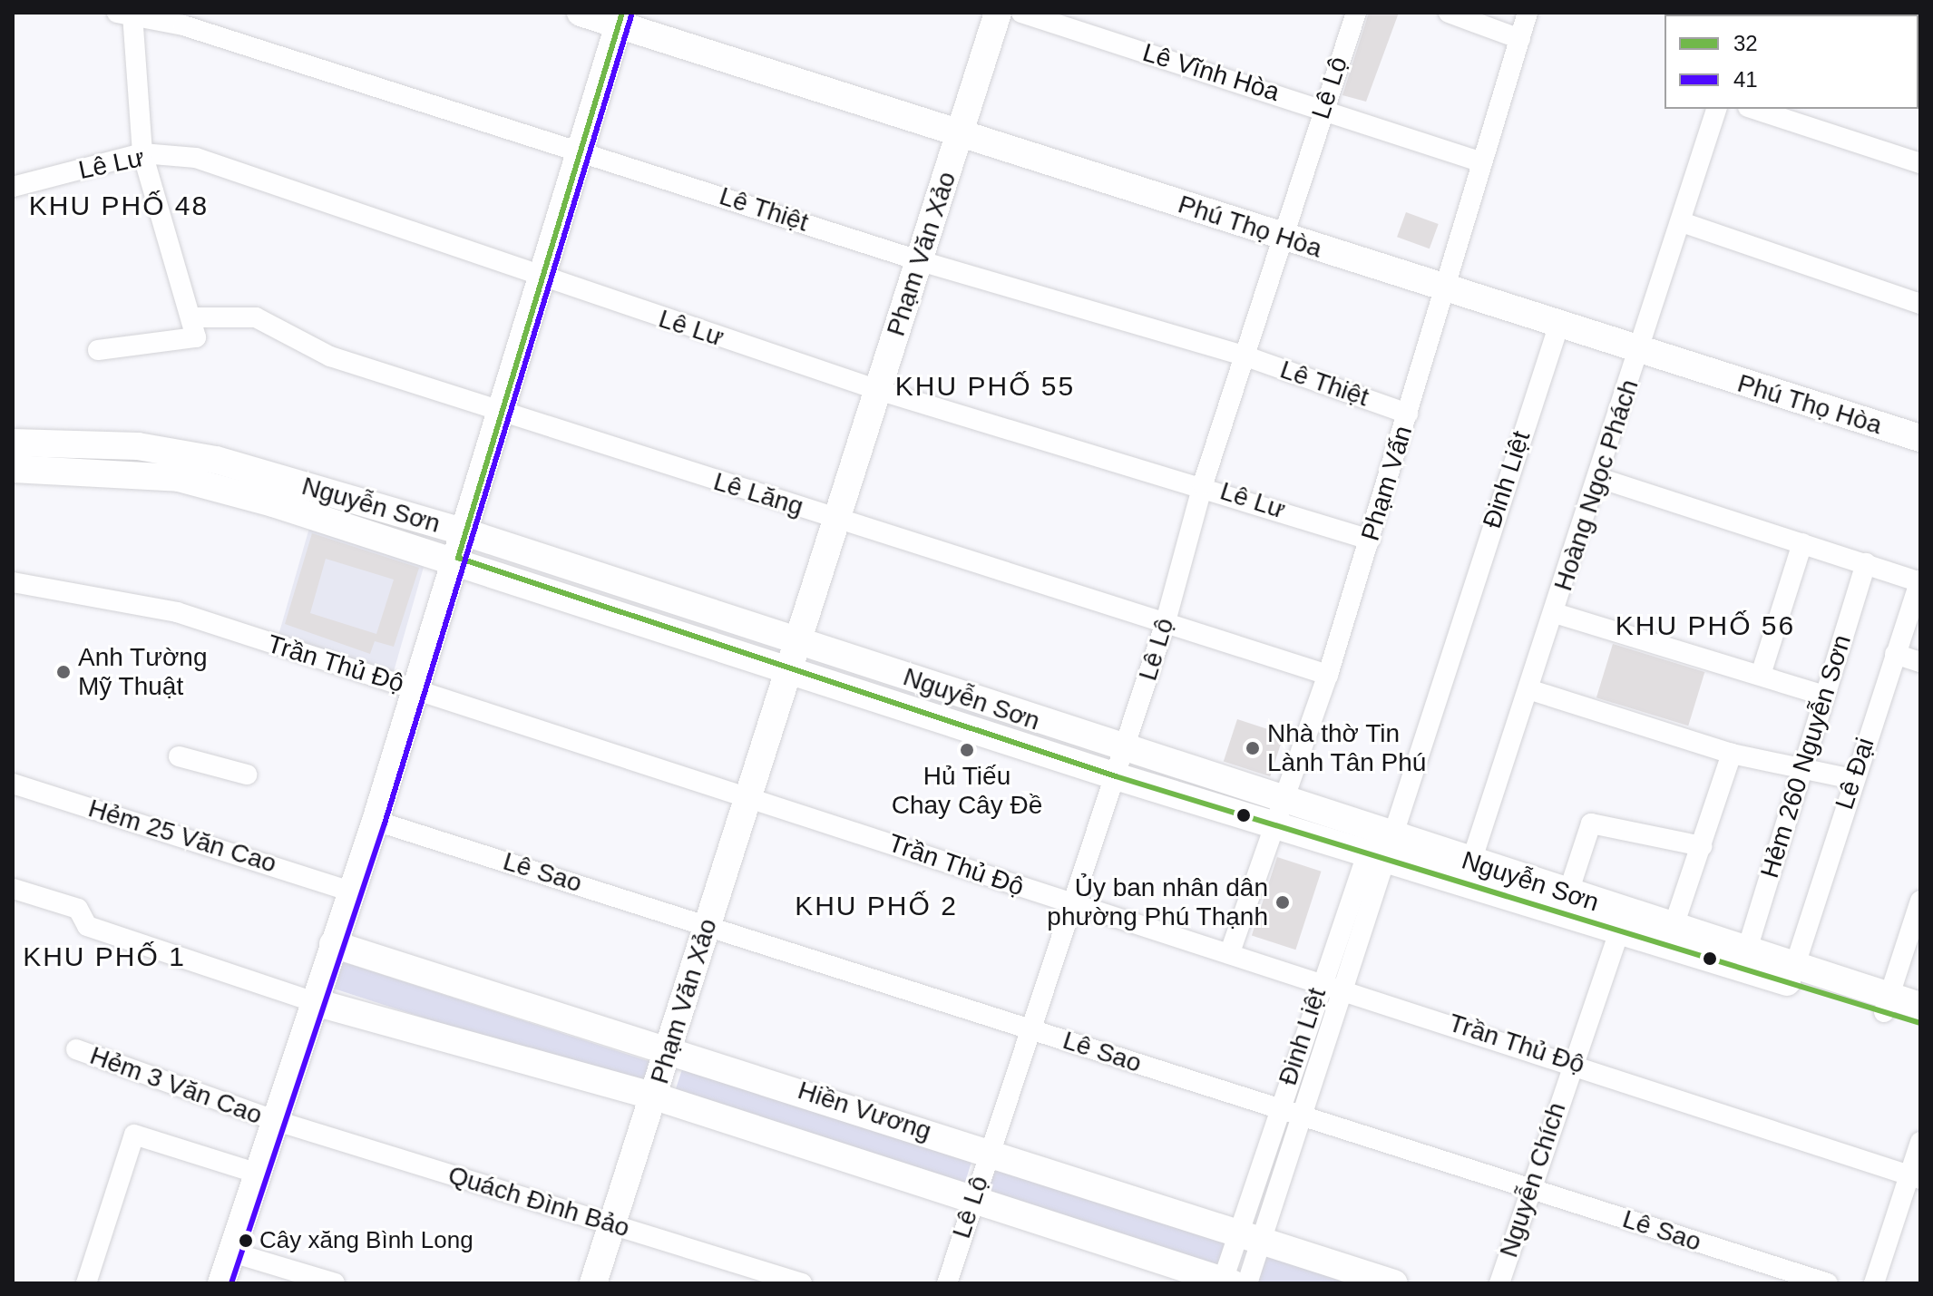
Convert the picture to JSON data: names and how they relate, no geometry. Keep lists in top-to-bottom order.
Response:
{
  "streets": {
    "street": [
      "Lê Vĩnh Hòa",
      "Lê Lộ",
      "Lê Lư",
      "Lê Thiệt",
      "Phú Thọ Hòa",
      "Phạm Văn Xảo",
      "Đinh Liệt",
      "Phạm Vấn",
      "Hoàng Ngọc Phách",
      "Lê Lăng",
      "Nguyễn Sơn",
      "Trần Thủ Độ",
      "Hẻm 260 Nguyễn Sơn",
      "Lê Đại",
      "Hẻm 25 Văn Cao",
      "Lê Sao",
      "Hẻm 3 Văn Cao",
      "Hiền Vương",
      "Nguyễn Chích",
      "Quách Đình Bảo"
    ]
  },
  "crossings": [
    ["Lê Vĩnh Hòa", "Lê Lộ"],
    ["Lê Vĩnh Hòa", "Phạm Vấn"],
    ["Lê Lộ", "Lê Lư"],
    ["Lê Lộ", "Lê Thiệt"],
    ["Lê Lộ", "Phú Thọ Hòa"],
    ["Lê Lộ", "Lê Lăng"],
    ["Lê Lộ", "Nguyễn Sơn"],
    ["Lê Lộ", "Trần Thủ Độ"],
    ["Lê Lộ", "Lê Sao"],
    ["Lê Lộ", "Hiền Vương"],
    ["Lê Lư", "Phạm Văn Xảo"],
    ["Lê Lư", "Phạm Vấn"],
    ["Lê Thiệt", "Phạm Văn Xảo"],
    ["Lê Thiệt", "Phạm Vấn"],
    ["Phú Thọ Hòa", "Phạm Văn Xảo"],
    ["Phú Thọ Hòa", "Đinh Liệt"],
    ["Phú Thọ Hòa", "Phạm Vấn"],
    ["Phú Thọ Hòa", "Hoàng Ngọc Phách"],
    ["Phạm Văn Xảo", "Lê Lăng"],
    ["Phạm Văn Xảo", "Nguyễn Sơn"],
    ["Phạm Văn Xảo", "Trần Thủ Độ"],
    ["Phạm Văn Xảo", "Lê Sao"],
    ["Phạm Văn Xảo", "Hiền Vương"],
    ["Phạm Văn Xảo", "Quách Đình Bảo"],
    ["Đinh Liệt", "Nguyễn Sơn"],
    ["Đinh Liệt", "Trần Thủ Độ"],
    ["Đinh Liệt", "Lê Sao"],
    ["Đinh Liệt", "Hiền Vương"],
    ["Phạm Vấn", "Lê Lăng"],
    ["Phạm Vấn", "Nguyễn Sơn"],
    ["Phạm Vấn", "Trần Thủ Độ"],
    ["Hoàng Ngọc Phách", "Nguyễn Sơn"],
    ["Nguyễn Sơn", "Hẻm 260 Nguyễn Sơn"],
    ["Nguyễn Sơn", "Lê Đại"],
    ["Nguyễn Sơn", "Nguyễn Chích"],
    ["Trần Thủ Độ", "Nguyễn Chích"],
    ["Lê Sao", "Nguyễn Chích"],
    ["Hẻm 3 Văn Cao", "Quách Đình Bảo"]
  ],
  "districts": [
    "KHU PHỐ 48",
    "KHU PHỐ 55",
    "KHU PHỐ 56",
    "KHU PHỐ 2",
    "KHU PHỐ 1"
  ],
  "places": [
    "Anh Tường Mỹ Thuật",
    "Nhà thờ Tin Lành Tân Phú",
    "Hủ Tiếu Chay Cây Đề",
    "Ủy ban nhân dân phường Phú Thạnh",
    "Cây xăng Bình Long"
  ],
  "lines": ["transit line 32", "transit line 41"],
  "legend": ["32", "41"]
}
